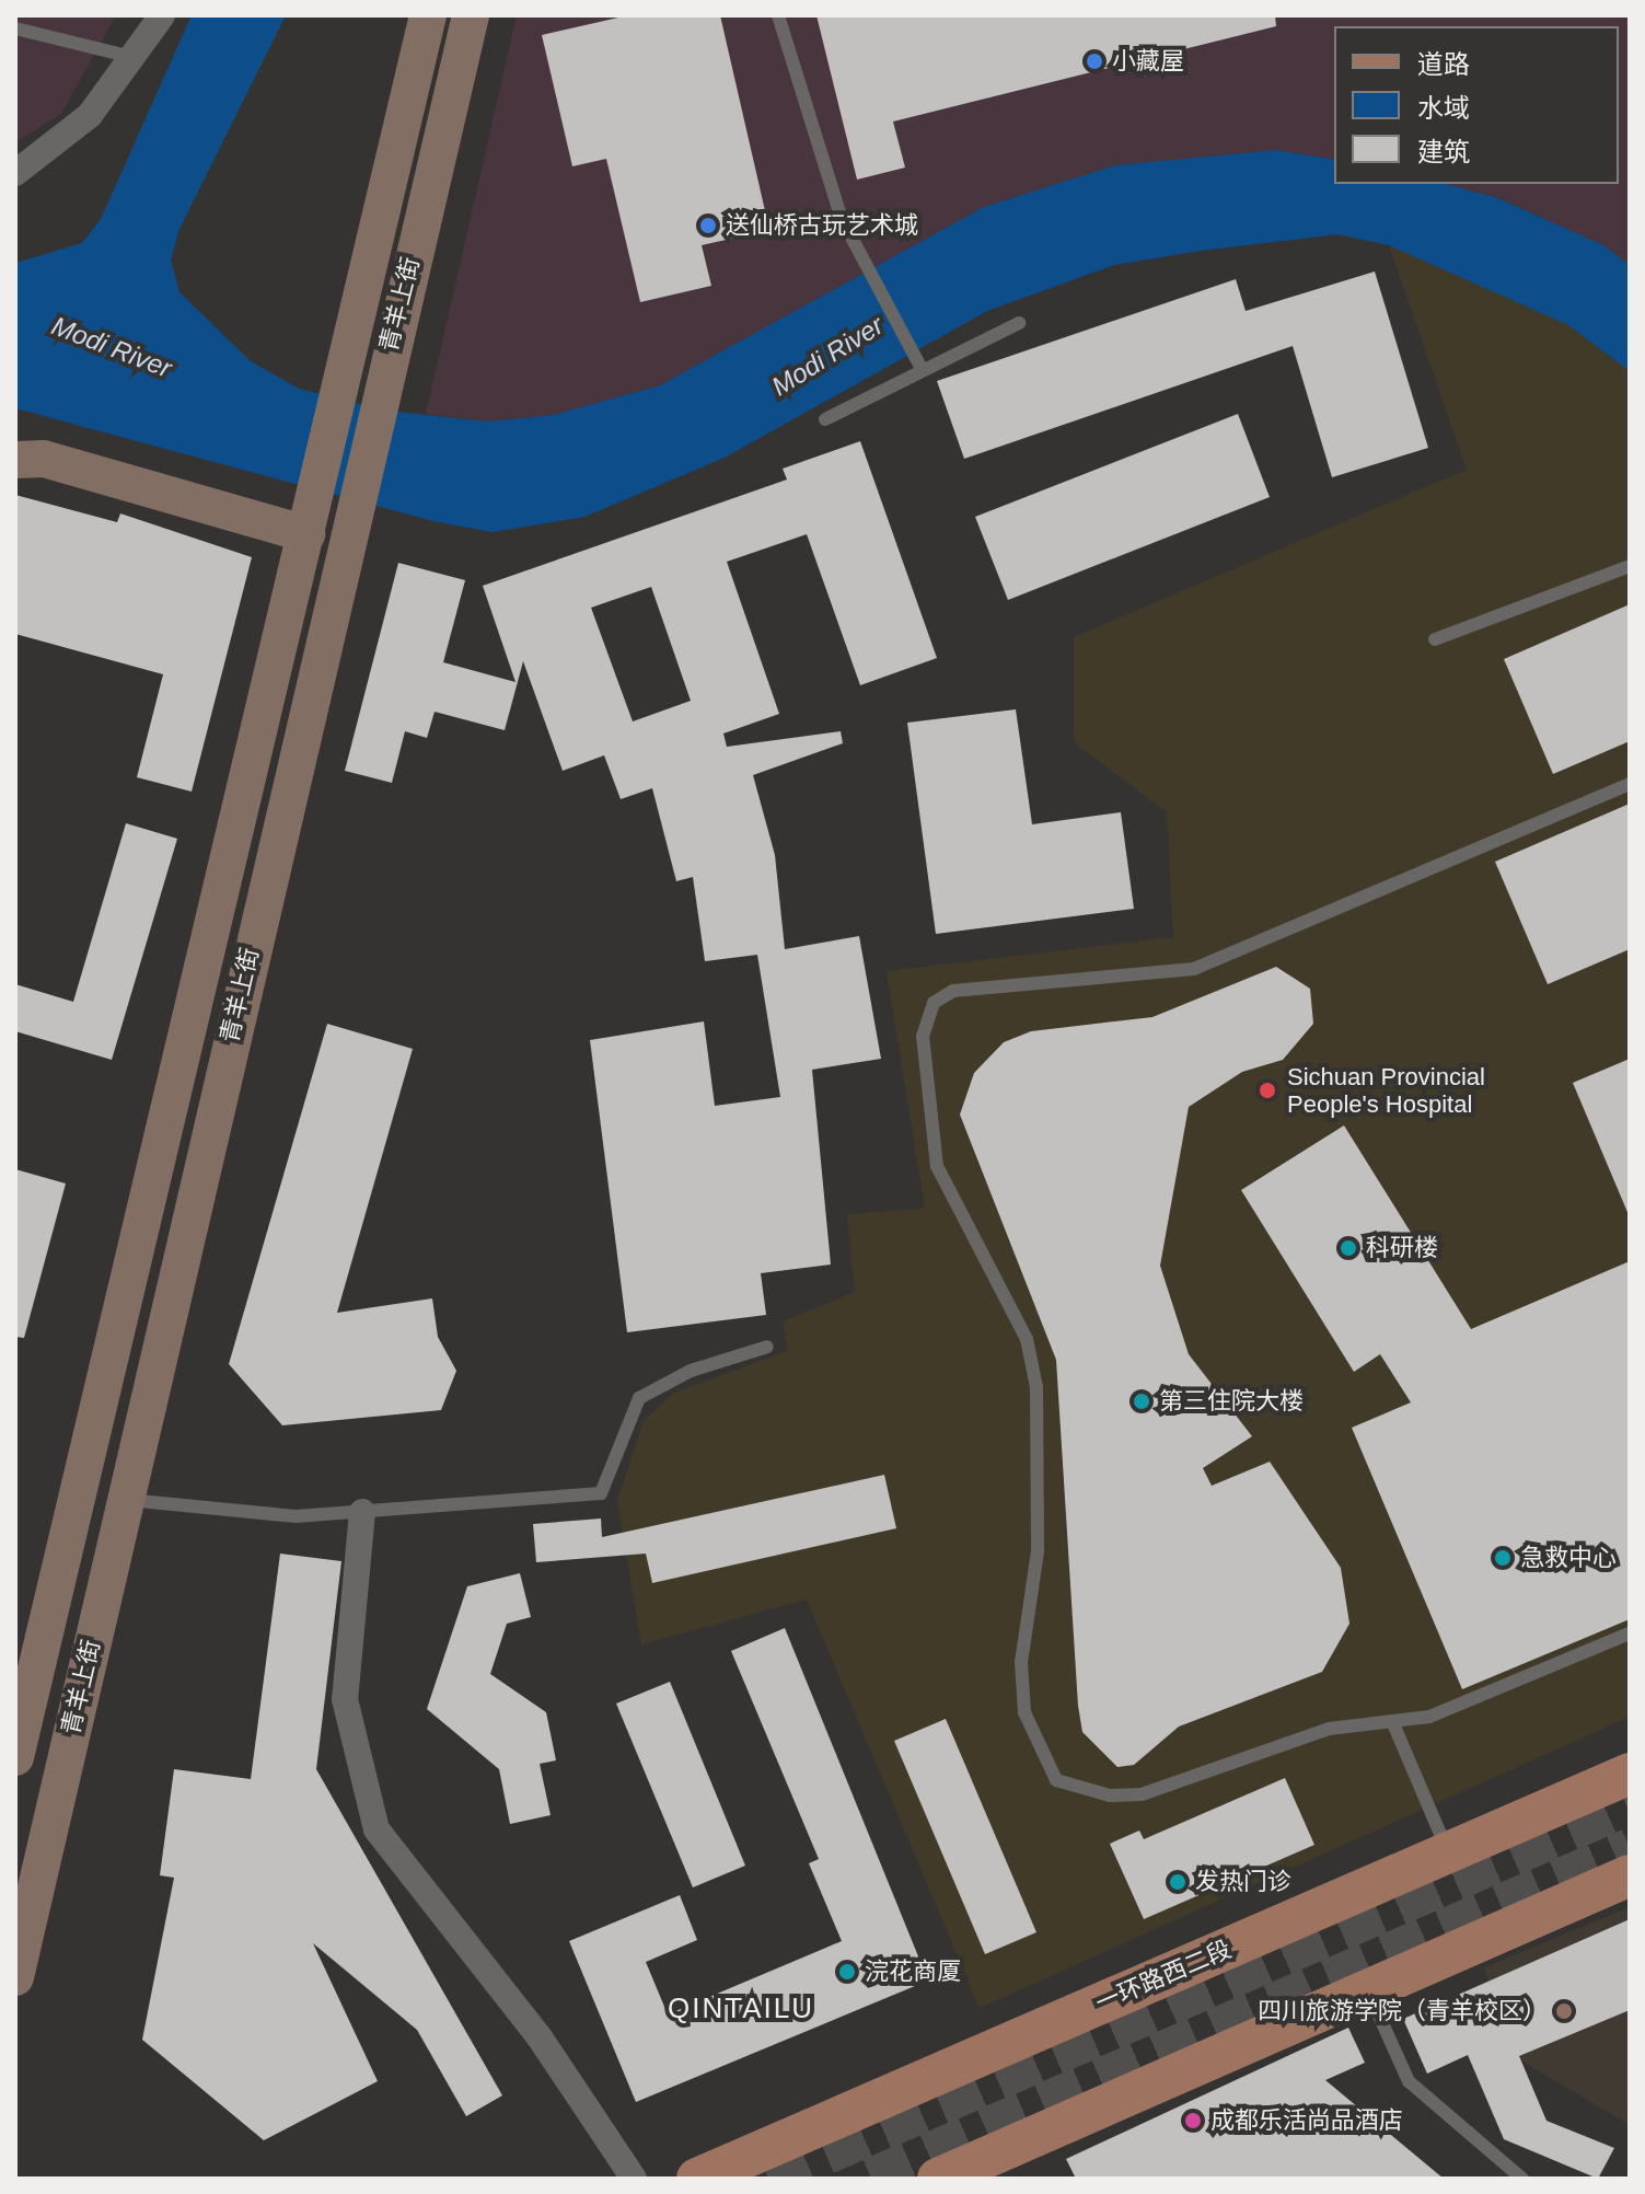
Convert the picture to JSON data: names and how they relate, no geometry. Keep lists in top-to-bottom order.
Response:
{
  "streets": {
    "main road": ["青羊上街", "一环路西二段"]
  },
  "districts": ["QINTAILU"],
  "water": ["Modi River"],
  "places": [
    "小藏屋",
    "送仙桥古玩艺术城",
    "Sichuan Provincial People's Hospital",
    "科研楼",
    "第三住院大楼",
    "急救中心",
    "发热门诊",
    "浣花商厦",
    "四川旅游学院（青羊校区）",
    "成都乐活尚品酒店"
  ],
  "legend": ["道路", "水域", "建筑"]
}
